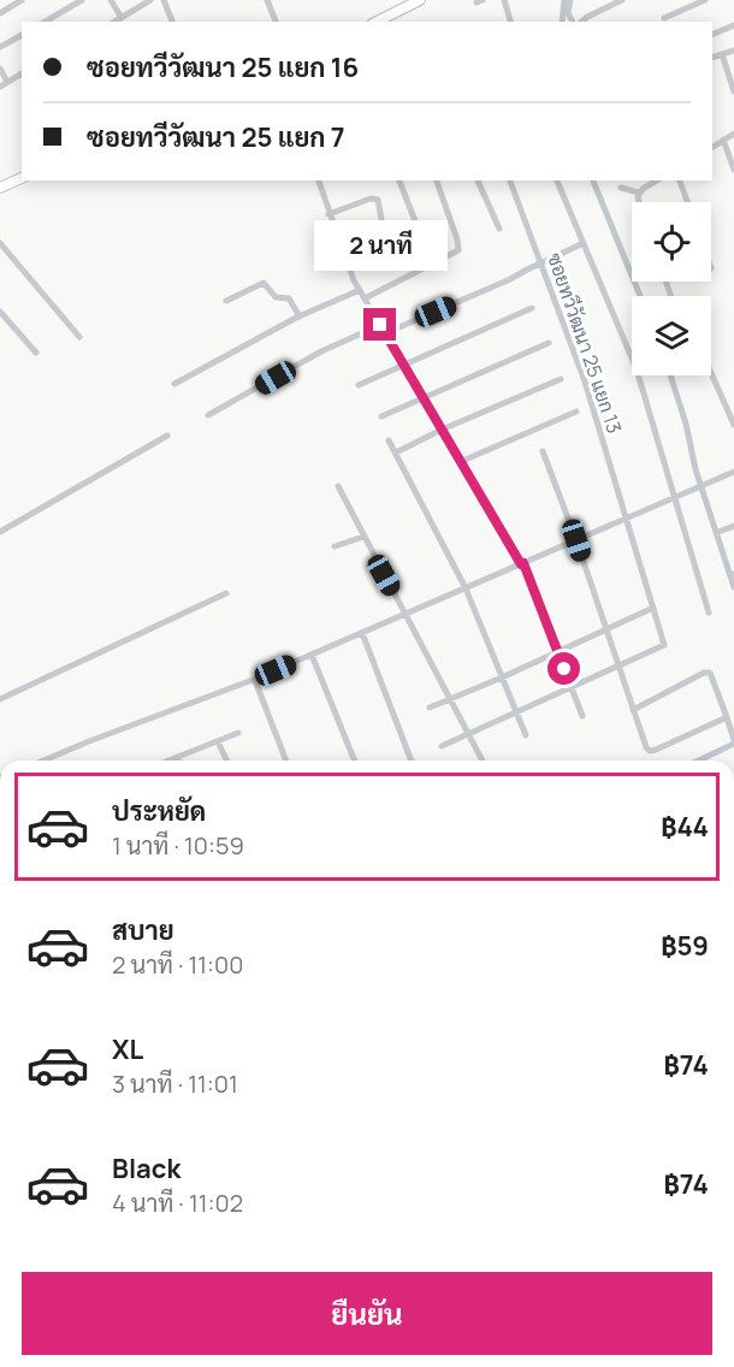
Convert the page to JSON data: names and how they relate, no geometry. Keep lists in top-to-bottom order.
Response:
{
  "streets": {
    "street": ["ซอยทวีวัฒนา 25 แยก 13"]
  },
  "page": {
    "banner": ["ซอยทวีวัฒนา 25 แยก 16", "ซอยทวีวัฒนา 25 แยก 7"],
    "bubble": "2 นาที",
    "list": [
      {
        "name": "ประหยัด",
        "note": "1 นาที · 10:59",
        "value": "฿44"
      },
      {
        "name": "สบาย",
        "note": "2 นาที · 11:00",
        "value": "฿59"
      },
      {
        "name": "XL",
        "note": "3 นาที · 11:01",
        "value": "฿74"
      },
      {
        "name": "Black",
        "note": "4 นาที · 11:02",
        "value": "฿74"
      }
    ],
    "buttons": "ยืนยัน"
  }
}
